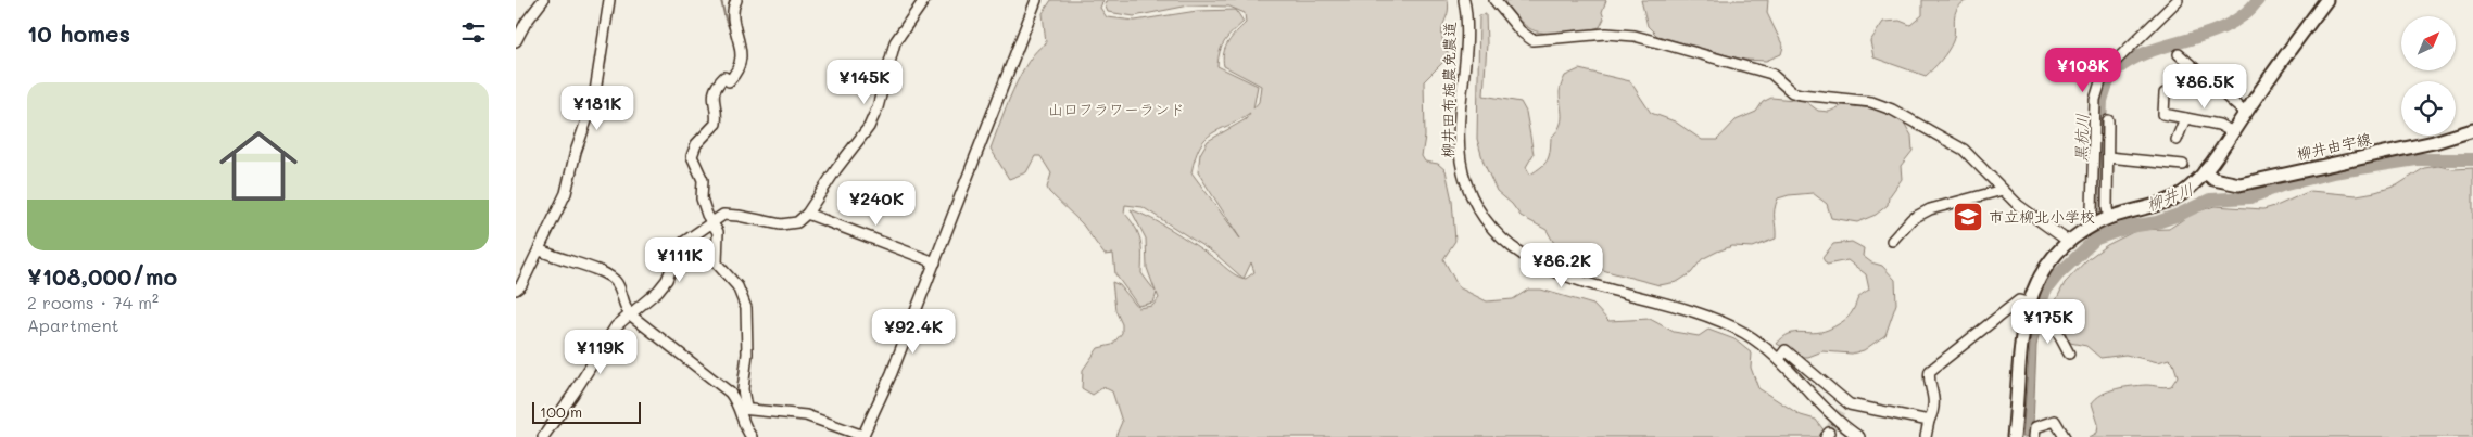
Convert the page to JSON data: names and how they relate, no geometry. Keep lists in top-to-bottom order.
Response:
{
  "streets": {
    "main road": ["柳井由宇線"],
    "street": ["柳井田布施農免農道"]
  },
  "water": ["黒杭川", "柳井川"],
  "parks": ["山口フラワーランド"],
  "places": {
    "school or university": ["市立柳北小学校"]
  },
  "scale_bar": "100 m",
  "north": "top right",
  "page": {
    "heading": "10 homes",
    "price": [
      "¥108K",
      "¥145K",
      "¥86.5K",
      "¥181K",
      "¥240K",
      "¥111K",
      "¥86.2K",
      "¥175K",
      "¥92.4K",
      "¥119K"
    ],
    "list": [
      {
        "name": "¥108,000/mo",
        "note": "2 rooms · 74 m² · Apartment"
      }
    ],
    "scale": "100 m"
  }
}
